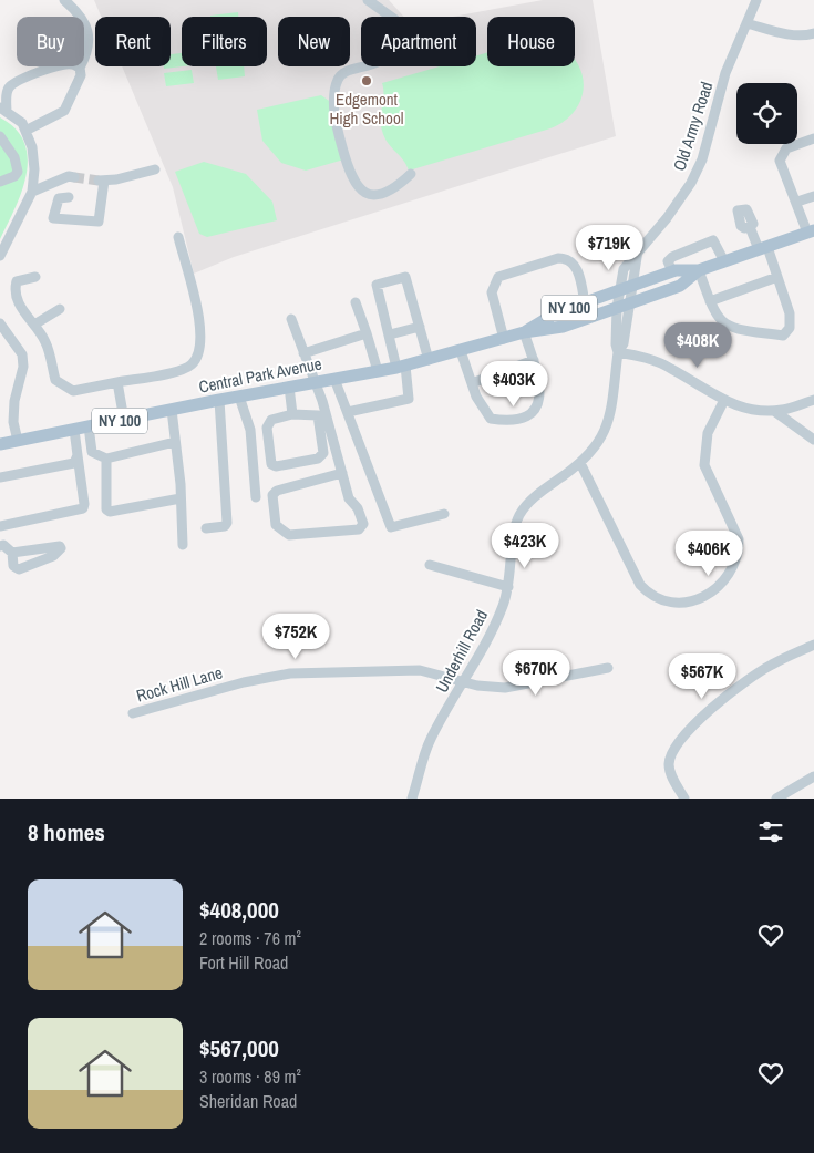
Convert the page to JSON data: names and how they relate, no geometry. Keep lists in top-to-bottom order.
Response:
{
  "streets": {
    "main road": ["NY 100", "Central Park Avenue"],
    "street": ["Old Army Road", "Underhill Road", "Rock Hill Lane"]
  },
  "crossings": [
    ["Old Army Road", "Central Park Avenue"],
    ["Old Army Road", "Underhill Road"],
    ["Central Park Avenue", "Underhill Road"],
    ["Underhill Road", "Rock Hill Lane"]
  ],
  "places": ["Edgemont High School"],
  "page": {
    "chip": [
      "Buy",
      "Rent",
      "Filters",
      "New",
      "Apartment",
      "House"
    ],
    "price": [
      "$719K",
      "$408K",
      "$403K",
      "$423K",
      "$406K",
      "$752K",
      "$670K",
      "$567K"
    ],
    "heading": "8 homes",
    "list": [
      {
        "name": "$408,000",
        "note": "2 rooms · 76 m² · Fort Hill Road"
      },
      {
        "name": "$567,000",
        "note": "3 rooms · 89 m² · Sheridan Road"
      }
    ]
  }
}
